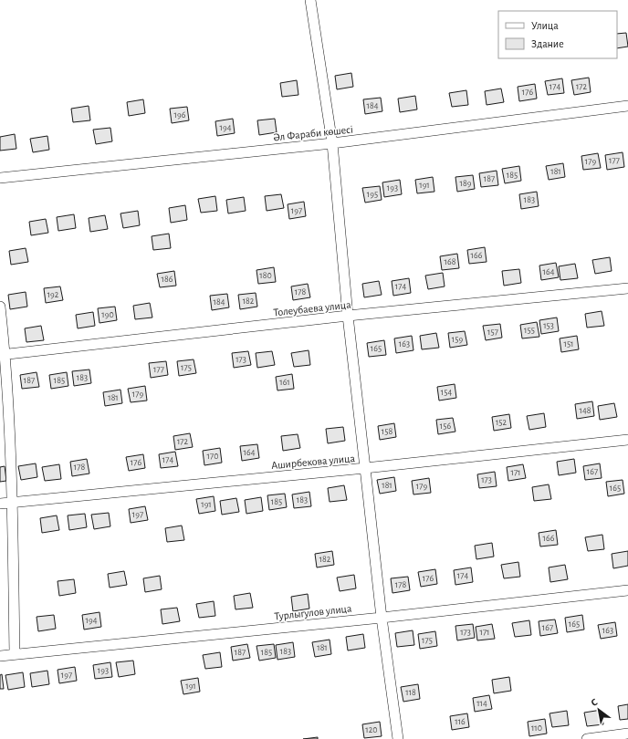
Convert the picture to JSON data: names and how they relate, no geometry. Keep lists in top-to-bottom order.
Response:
{
  "streets": {
    "street": [
      "Әл Фараби көшесі",
      "Толеубаева улица",
      "Аширбекова улица",
      "Турлыгулов улица"
    ]
  },
  "house_numbers": [
    "174",
    "172",
    "176",
    "184",
    "196",
    "194",
    "177",
    "179",
    "181",
    "185",
    "187",
    "189",
    "191",
    "193",
    "195",
    "183",
    "197",
    "166",
    "168",
    "164",
    "180",
    "186",
    "174",
    "178",
    "192",
    "182",
    "184",
    "190",
    "153",
    "155",
    "157",
    "159",
    "163",
    "151",
    "165",
    "173",
    "175",
    "177",
    "183",
    "187",
    "185",
    "161",
    "154",
    "179",
    "181",
    "148",
    "152",
    "156",
    "158",
    "172",
    "164",
    "170",
    "174",
    "176",
    "178",
    "167",
    "171",
    "173",
    "181",
    "179",
    "165",
    "183",
    "185",
    "191",
    "197",
    "166",
    "182",
    "174",
    "176",
    "178",
    "194",
    "165",
    "167",
    "163",
    "173",
    "171",
    "175",
    "181",
    "183",
    "187",
    "185",
    "193",
    "197",
    "191",
    "118",
    "114",
    "116",
    "110",
    "120"
  ],
  "legend": ["Улица", "Здание"],
  "north": "top left"
}
